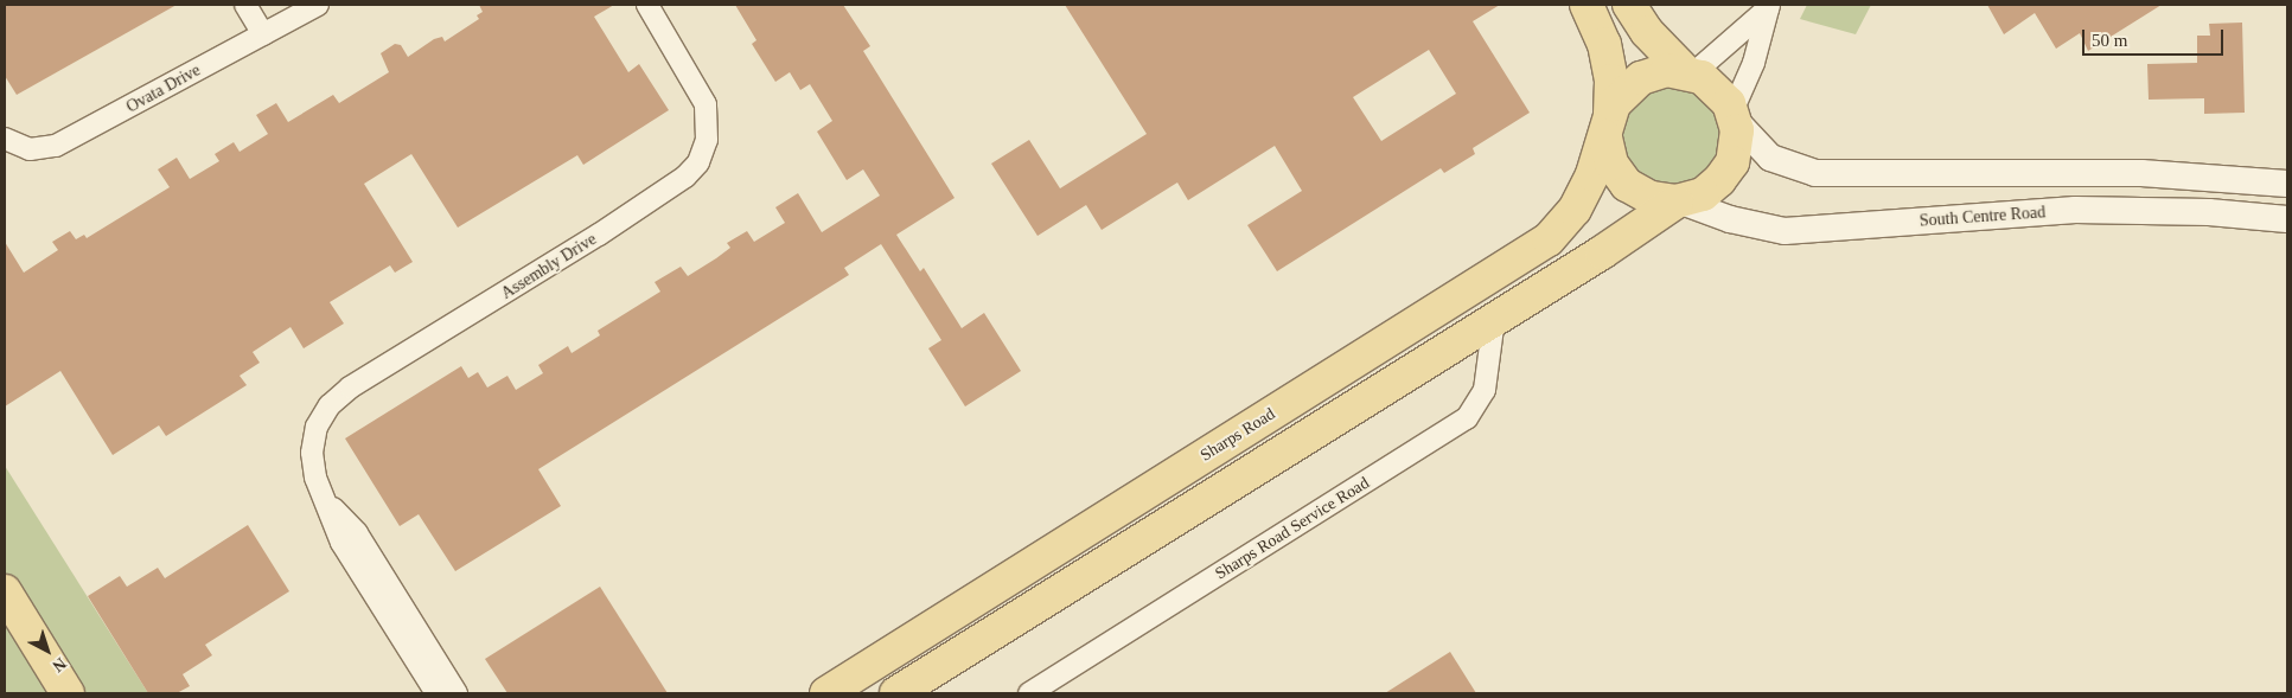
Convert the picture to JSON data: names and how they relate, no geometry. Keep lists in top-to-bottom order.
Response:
{
  "streets": {
    "main road": ["Sharps Road"],
    "street": [
      "Ovata Drive",
      "South Centre Road",
      "Assembly Drive",
      "Sharps Road Service Road"
    ]
  },
  "crossings": [
    ["South Centre Road", "Sharps Road"]
  ],
  "scale_bar": "50 m",
  "north": "bottom right"
}
